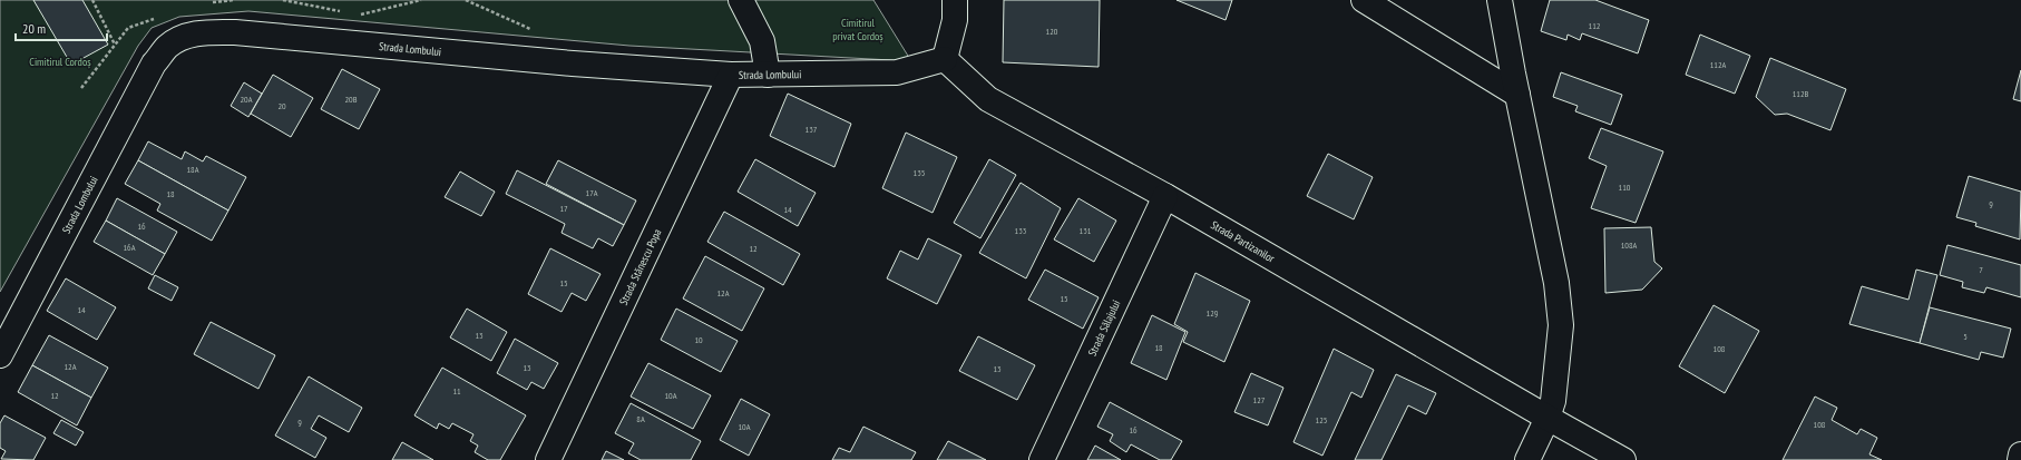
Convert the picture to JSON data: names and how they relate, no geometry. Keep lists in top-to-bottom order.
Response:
{
  "streets": {
    "street": [
      "Strada Lombului",
      "Strada Partizanilor",
      "Strada Stănescu Popa",
      "Strada Sălajului"
    ]
  },
  "crossings": [
    ["Strada Lombului", "Strada Partizanilor"],
    ["Strada Lombului", "Strada Stănescu Popa"],
    ["Strada Partizanilor", "Strada Sălajului"]
  ],
  "parks": ["Cimitirul privat Cordoș", "Cimitirul Cordoș"],
  "house_numbers": [
    "112",
    "120",
    "112A",
    "112B",
    "20A",
    "20B",
    "20",
    "137",
    "18A",
    "135",
    "110",
    "17A",
    "18",
    "9",
    "17",
    "14",
    "16",
    "133",
    "131",
    "108A",
    "16A",
    "12",
    "7",
    "15",
    "12A",
    "15",
    "14",
    "129",
    "13",
    "5",
    "10",
    "18",
    "108",
    "12A",
    "13",
    "13",
    "11",
    "12",
    "10A",
    "127",
    "8A",
    "125",
    "9",
    "108",
    "10A",
    "16"
  ],
  "scale_bar": "20 m"
}
